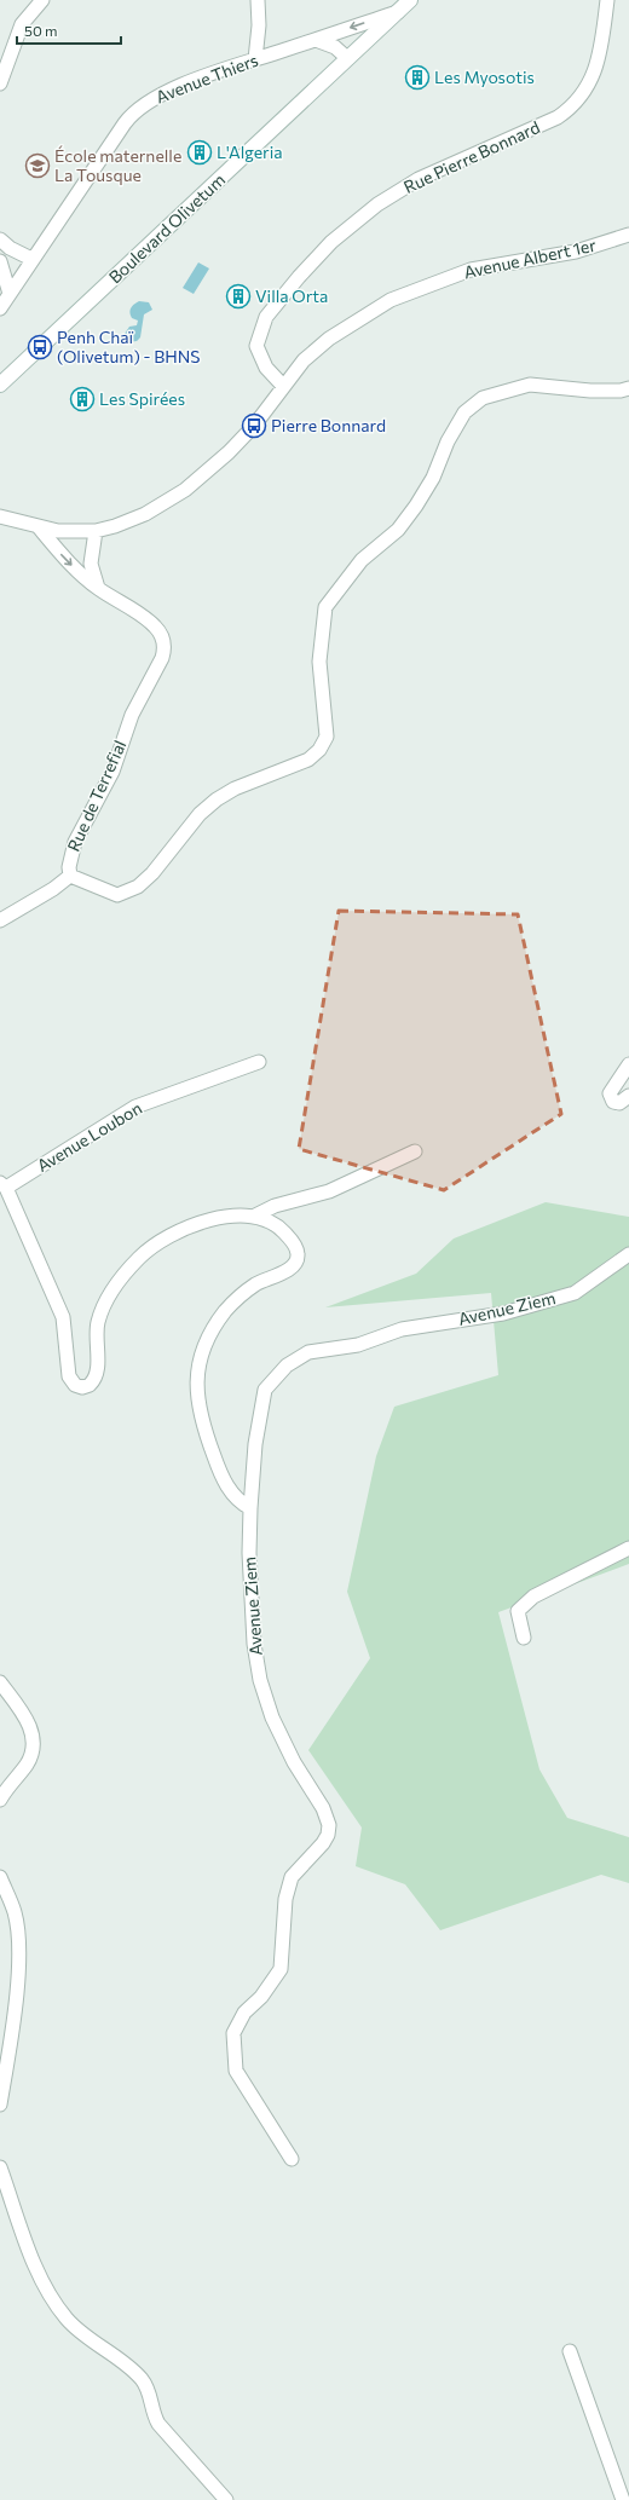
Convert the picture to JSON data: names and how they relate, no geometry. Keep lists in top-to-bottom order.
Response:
{
  "streets": {
    "main road": ["Boulevard Olivetum"],
    "street": [
      "Avenue Thiers",
      "Rue Pierre Bonnard",
      "Avenue Albert 1er",
      "Rue de Terrefial",
      "Avenue Loubon",
      "Avenue Ziem"
    ]
  },
  "crossings": [
    ["Avenue Thiers", "Boulevard Olivetum"],
    ["Rue Pierre Bonnard", "Avenue Albert 1er"],
    ["Avenue Albert 1er", "Rue de Terrefial"]
  ],
  "places": {
    "building": [
      "Les Myosotis",
      "L'Algeria",
      "Villa Orta",
      "Les Spirées"
    ],
    "school or university": ["École maternelle La Tousque"],
    "bus stop": ["Penh Chaï (Olivetum) - BHNS", "Pierre Bonnard"]
  },
  "scale_bar": "50 m"
}
